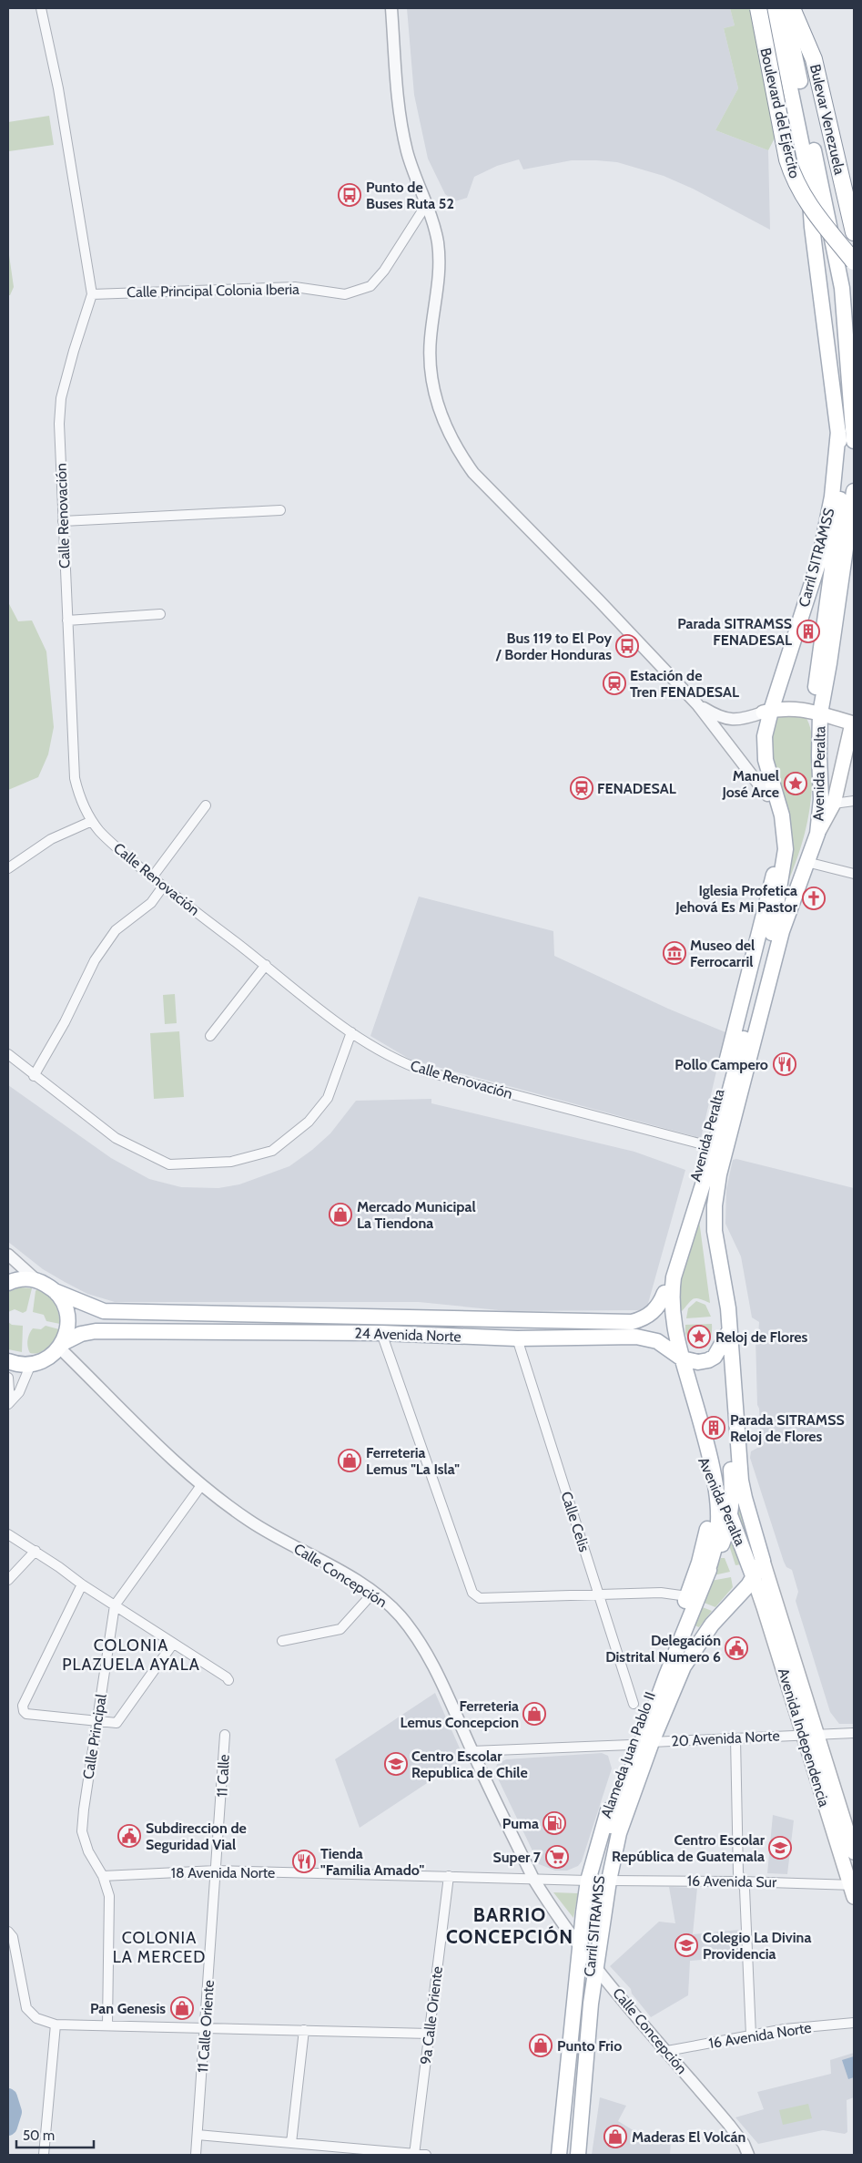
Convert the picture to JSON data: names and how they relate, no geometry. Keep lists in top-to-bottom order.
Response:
{
  "streets": {
    "highway": ["Boulevard del Ejército", "Bulevar Venezuela"],
    "main road": [
      "Carril SITRAMSS",
      "Avenida Peralta",
      "24 Avenida Norte",
      "Avenida Independencia",
      "Alameda Juan Pablo II"
    ],
    "street": [
      "Calle Principal Colonia Iberia",
      "Calle Renovación",
      "Calle Celis",
      "Calle Concepción",
      "Calle Principal",
      "20 Avenida Norte",
      "11 Calle",
      "18 Avenida Norte",
      "16 Avenida Sur",
      "9a Calle Oriente",
      "11 Calle Oriente",
      "16 Avenida Norte"
    ]
  },
  "crossings": [
    ["Calle Principal Colonia Iberia", "Calle Renovación"],
    ["Calle Renovación", "Carril SITRAMSS"],
    ["Calle Renovación", "Avenida Peralta"],
    ["Carril SITRAMSS", "Avenida Peralta"],
    ["Carril SITRAMSS", "24 Avenida Norte"],
    ["Carril SITRAMSS", "Calle Concepción"],
    ["Carril SITRAMSS", "Alameda Juan Pablo II"],
    ["Avenida Peralta", "24 Avenida Norte"],
    ["Avenida Peralta", "Avenida Independencia"],
    ["Avenida Peralta", "Alameda Juan Pablo II"],
    ["24 Avenida Norte", "Calle Celis"],
    ["24 Avenida Norte", "Calle Concepción"],
    ["Calle Concepción", "Calle Principal"],
    ["Calle Concepción", "Alameda Juan Pablo II"],
    ["Calle Concepción", "18 Avenida Norte"],
    ["Calle Concepción", "16 Avenida Norte"],
    ["Calle Principal", "18 Avenida Norte"],
    ["Avenida Independencia", "20 Avenida Norte"],
    ["Avenida Independencia", "Alameda Juan Pablo II"],
    ["Avenida Independencia", "16 Avenida Sur"],
    ["20 Avenida Norte", "Alameda Juan Pablo II"],
    ["Alameda Juan Pablo II", "18 Avenida Norte"],
    ["Alameda Juan Pablo II", "16 Avenida Sur"],
    ["11 Calle", "18 Avenida Norte"],
    ["11 Calle", "11 Calle Oriente"],
    ["18 Avenida Norte", "9a Calle Oriente"],
    ["18 Avenida Norte", "11 Calle Oriente"]
  ],
  "districts": ["COLONIA PLAZUELA AYALA", "BARRIO CONCEPCIÓN", "COLONIA LA MERCED"],
  "places": {
    "bus stop": ["Punto de Buses Ruta 52", "Bus 119 to El Poy / Border Honduras"],
    "building": ["Parada SITRAMSS FENADESAL", "Parada SITRAMSS Reloj de Flores"],
    "station": ["Estación de Tren FENADESAL", "FENADESAL"],
    "place": ["Manuel José Arce", "Reloj de Flores"],
    "church": ["Iglesia Profetica Jehová Es Mi Pastor"],
    "museum": ["Museo del Ferrocarril"],
    "restaurant": ["Pollo Campero", "Tienda \"Familia Amado\""],
    "shop": [
      "Mercado Municipal La Tiendona",
      "Ferreteria Lemus \"La Isla\"",
      "Ferreteria Lemus Concepcion",
      "Pan Genesis",
      "Punto Frio",
      "Maderas El Volcán"
    ],
    "public building": ["Delegación Distrital Numero 6", "Subdireccion de Seguridad Vial"],
    "school or university": ["Centro Escolar Republica de Chile", "Centro Escolar República de Guatemala", "Colegio La Divina Providencia"],
    "fuel station": ["Puma"],
    "supermarket": ["Super 7"]
  },
  "scale_bar": "50 m"
}
